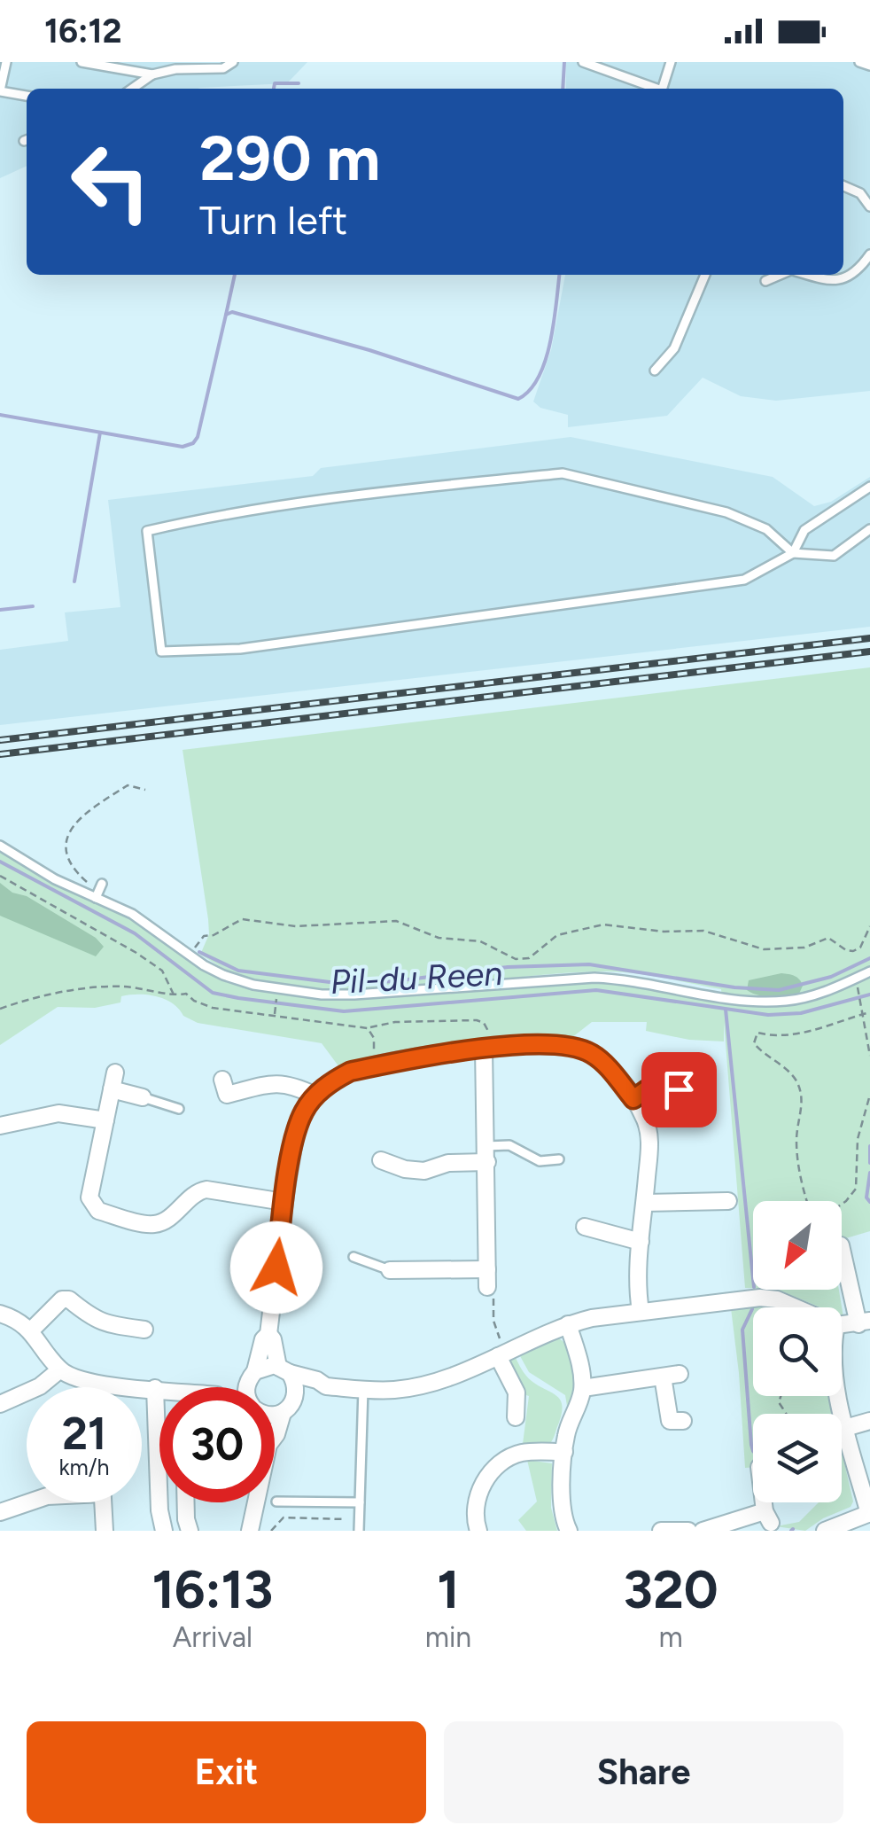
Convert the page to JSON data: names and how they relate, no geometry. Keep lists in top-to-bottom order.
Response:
{
  "water": ["Pil-du Reen"],
  "north": "bottom left",
  "page": {
    "status": "16:12",
    "turn": ["290 m", "Turn left"],
    "speed": "21 km/h",
    "limit": "30",
    "eta": [
      "16:13",
      "Arrival",
      "1",
      "min",
      "320",
      "m"
    ],
    "buttons": ["Exit", "Share"]
  }
}
